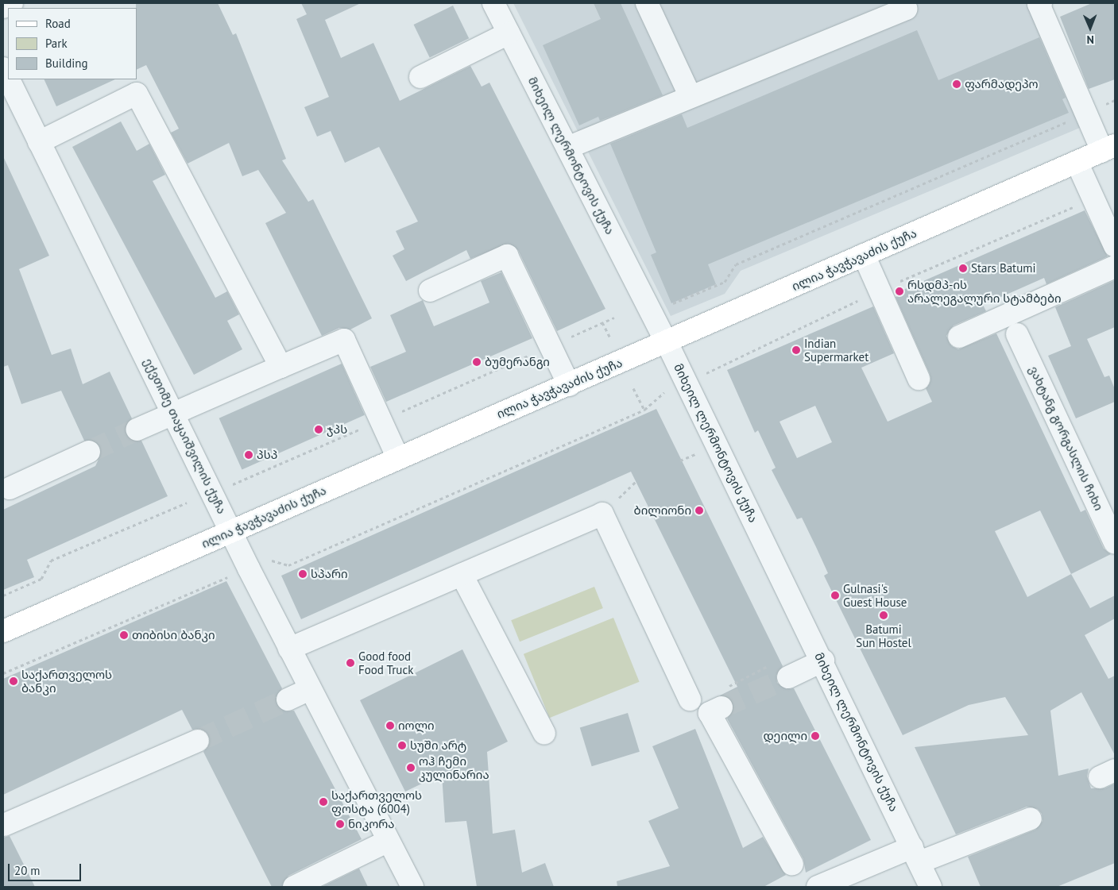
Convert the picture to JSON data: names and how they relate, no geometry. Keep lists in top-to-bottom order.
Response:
{
  "streets": {
    "main road": ["ილია ჭავჭავაძის ქუჩა"],
    "street": ["მიხეილ ლერმონტოვის ქუჩა", "ექვთიმე თაყაიშვილის ქუჩა", "ვახტანგ გორგასლის ჩიხი"]
  },
  "crossings": [
    ["მიხეილ ლერმონტოვის ქუჩა", "ილია ჭავჭავაძის ქუჩა"],
    ["ილია ჭავჭავაძის ქუჩა", "ექვთიმე თაყაიშვილის ქუჩა"]
  ],
  "places": [
    "ფარმადეპო",
    "Stars Batumi",
    "რსდმპ-ის არალეგალური სტამბები",
    "Indian Supermarket",
    "ბუმერანგი",
    "ჯპს",
    "პსპ",
    "ბილიონი",
    "სპარი",
    "Gulnasi's Guest House",
    "Batumi Sun Hostel",
    "თიბისი ბანკი",
    "Good food Food Truck",
    "საქართველოს ბანკი",
    "იოლი",
    "დეილი",
    "სუში არტ",
    "ოჰ ჩემი კულინარია",
    "საქართველოს ფოსტა (6004)",
    "ნიკორა"
  ],
  "legend": ["Road", "Park", "Building"],
  "scale_bar": "20 m",
  "north": "bottom"
}
